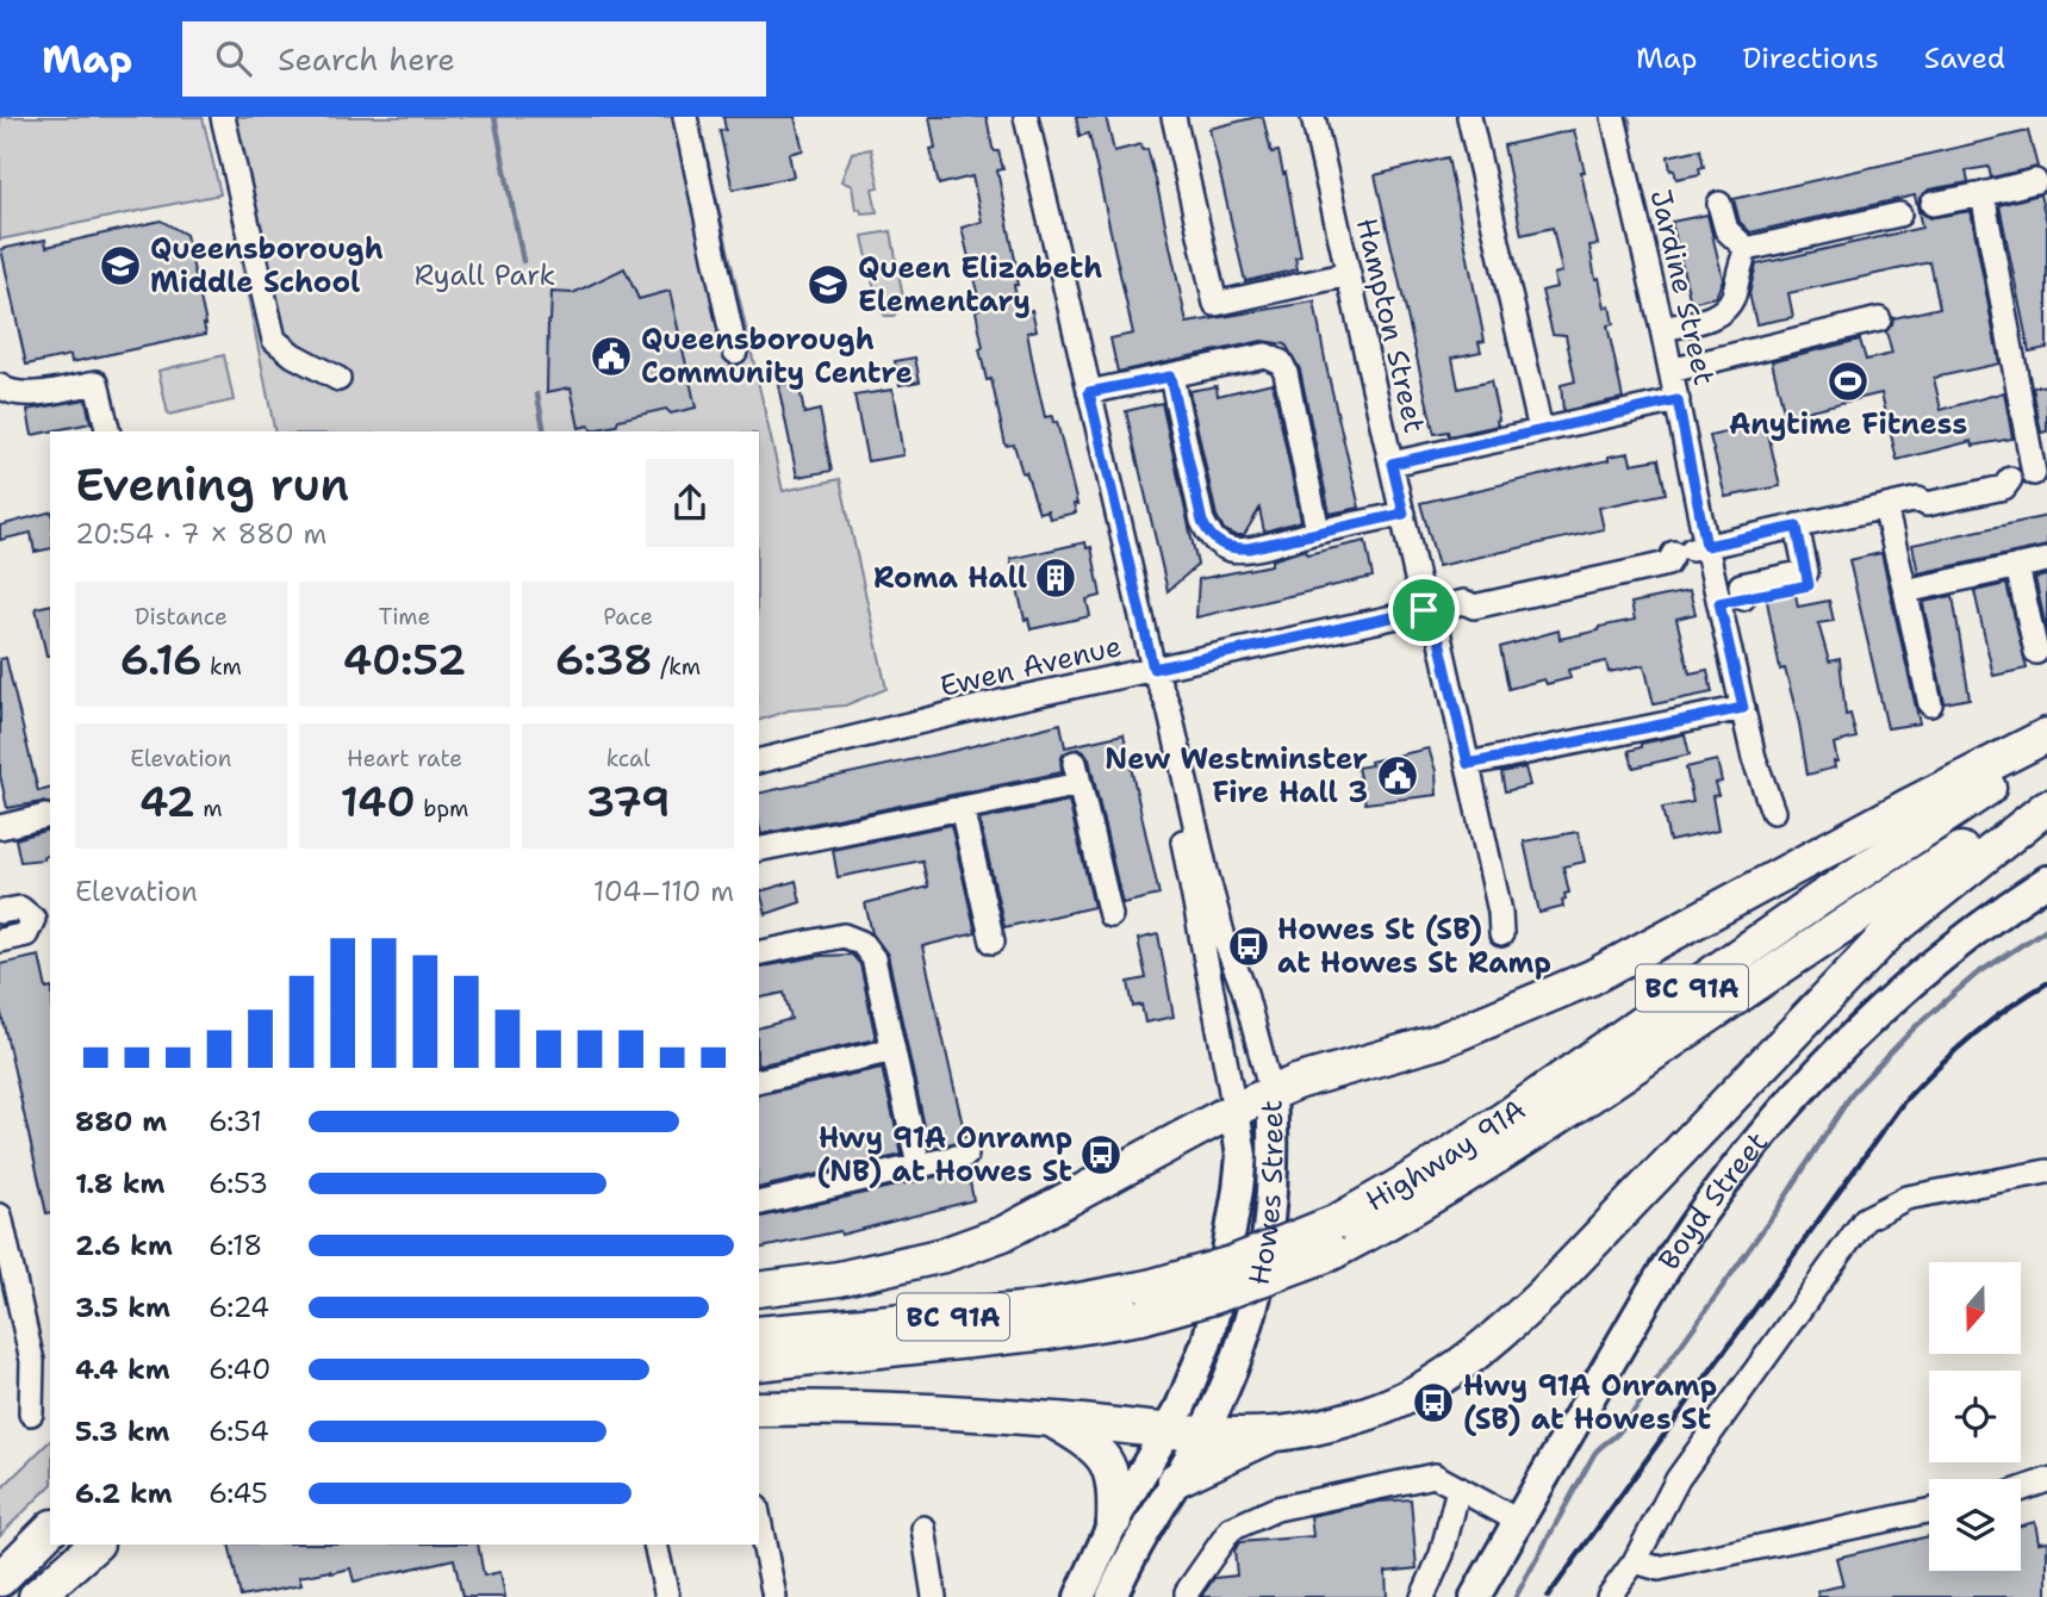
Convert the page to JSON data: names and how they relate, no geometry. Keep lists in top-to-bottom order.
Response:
{
  "streets": {
    "highway": ["BC 91A", "Highway 91A"],
    "main road": ["Howes Street", "Boyd Street"],
    "street": ["Jardine Street", "Hampton Street", "Ewen Avenue"]
  },
  "crossings": [
    ["Jardine Street", "Ewen Avenue"],
    ["Hampton Street", "Ewen Avenue"],
    ["Ewen Avenue", "Howes Street"]
  ],
  "parks": ["Ryall Park"],
  "places": {
    "school or university": ["Queensborough Middle School", "Queen Elizabeth Elementary"],
    "public building": ["Queensborough Community Centre", "New Westminster Fire Hall 3"],
    "sports": ["Anytime Fitness"],
    "building": ["Roma Hall"],
    "bus stop": ["Howes St (SB) at Howes St Ramp", "Hwy 91A Onramp (NB) at Howes St", "Hwy 91A Onramp (SB) at Howes St"]
  },
  "north": "bottom",
  "page": {
    "header": "Map",
    "search": "Search here",
    "nav": ["Map", "Directions", "Saved"],
    "heading": ["Evening run", "20:54 · 7 × 880 m"],
    "stats": [
      ["Distance", "6.16 km"],
      ["Time", "40:52"],
      ["Pace", "6:38 /km"],
      ["Elevation", "42 m"],
      ["Heart rate", "140 bpm"],
      ["kcal", "379"]
    ],
    "chart": ["Elevation", "104–110 m"],
    "list": [
      {
        "name": "880 m",
        "note": "6:31"
      },
      {
        "name": "1.8 km",
        "note": "6:53"
      },
      {
        "name": "2.6 km",
        "note": "6:18"
      },
      {
        "name": "3.5 km",
        "note": "6:24"
      },
      {
        "name": "4.4 km",
        "note": "6:40"
      },
      {
        "name": "5.3 km",
        "note": "6:54"
      },
      {
        "name": "6.2 km",
        "note": "6:45"
      }
    ]
  }
}
